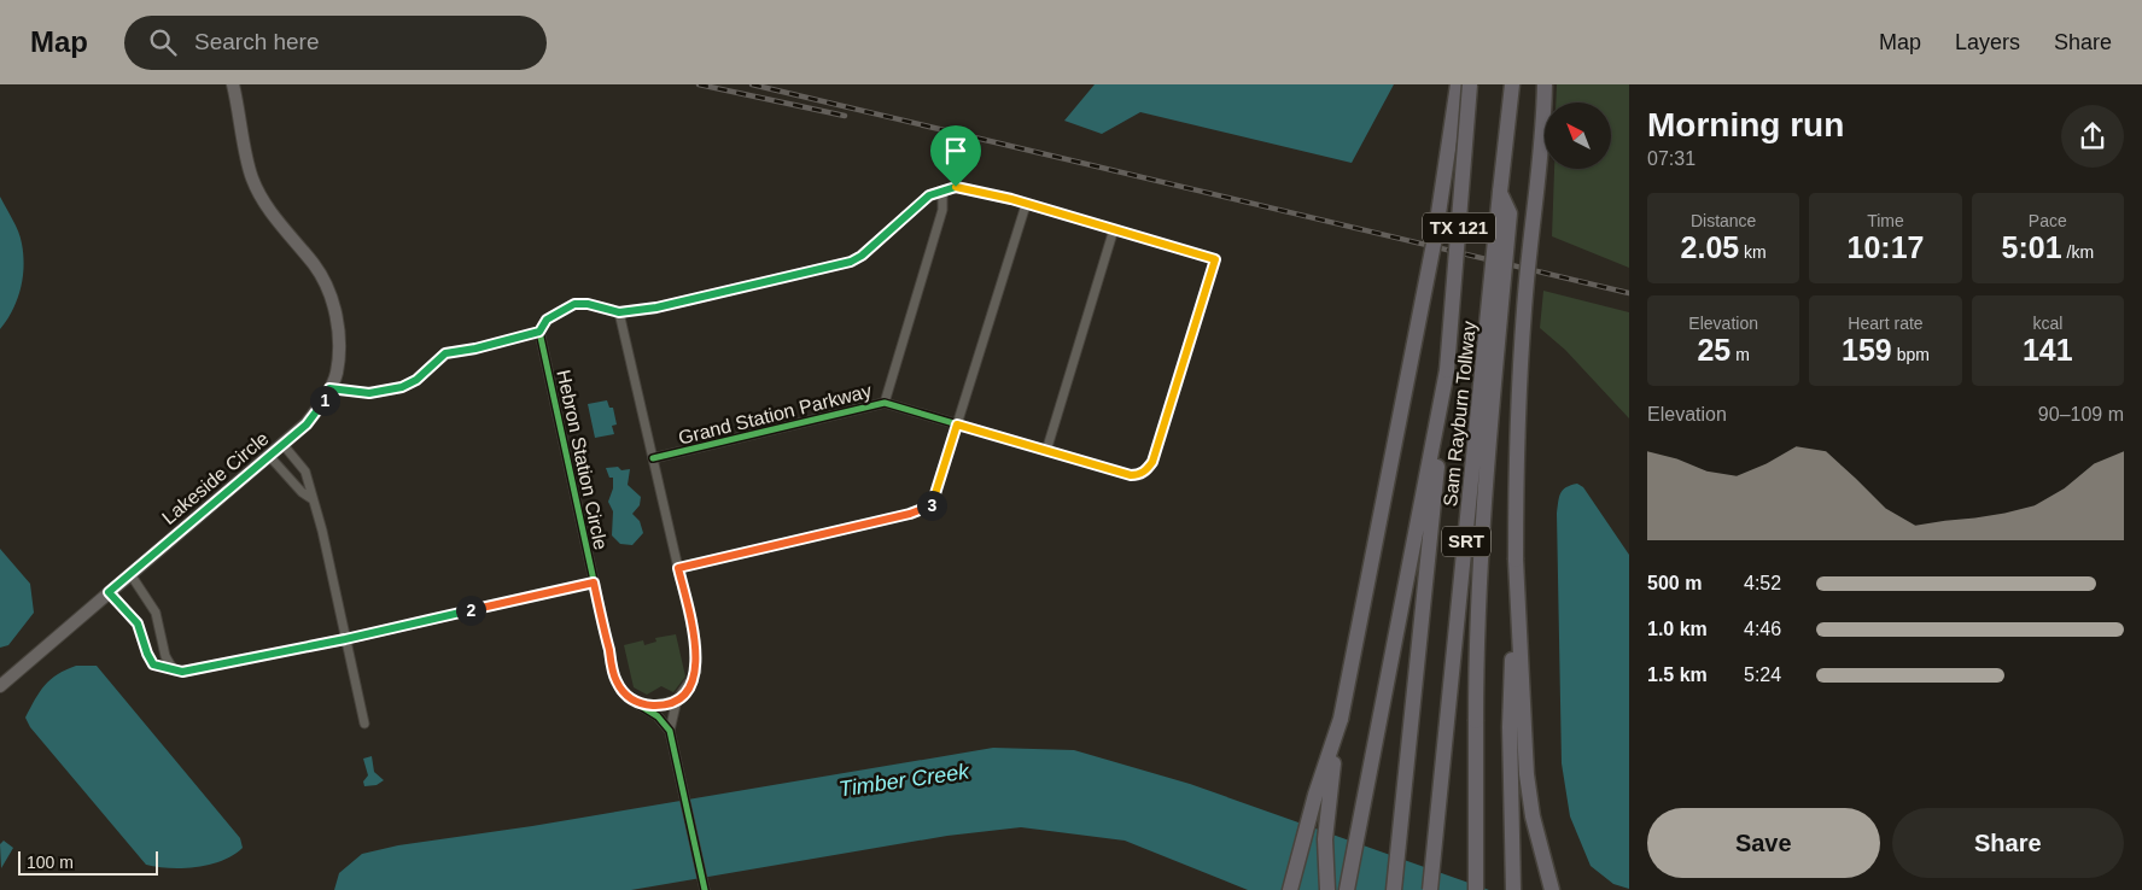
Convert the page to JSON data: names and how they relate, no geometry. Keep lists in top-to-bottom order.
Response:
{
  "streets": {
    "highway": ["TX 121", "Sam Rayburn Tollway", "SRT"],
    "street": ["Grand Station Parkway", "Hebron Station Circle", "Lakeside Circle"]
  },
  "crossings": [
    ["TX 121", "Sam Rayburn Tollway"]
  ],
  "water": ["Timber Creek"],
  "scale_bar": "100 m",
  "north": "top left",
  "page": {
    "header": "Map",
    "search": "Search here",
    "nav": ["Map", "Layers", "Share"],
    "heading": ["Morning run", "07:31"],
    "stats": [
      ["Distance", "2.05 km"],
      ["Time", "10:17"],
      ["Pace", "5:01 /km"],
      ["Elevation", "25 m"],
      ["Heart rate", "159 bpm"],
      ["kcal", "141"]
    ],
    "pins": ["1", "3", "2"],
    "chart": ["Elevation", "90–109 m"],
    "list": [
      {
        "name": "500 m",
        "note": "4:52"
      },
      {
        "name": "1.0 km",
        "note": "4:46"
      },
      {
        "name": "1.5 km",
        "note": "5:24"
      }
    ],
    "buttons": ["Save", "Share"],
    "scale": "100 m"
  }
}
